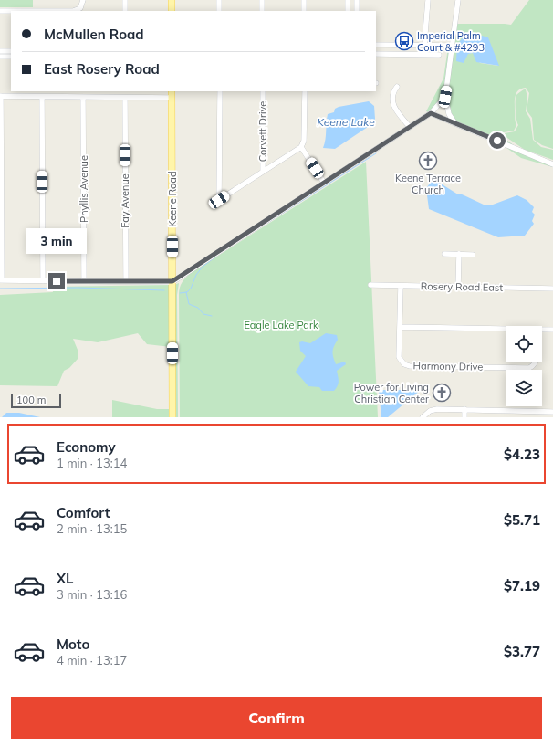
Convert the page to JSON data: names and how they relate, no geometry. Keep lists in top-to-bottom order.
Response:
{
  "streets": {
    "main road": ["Keene Road"],
    "street": [
      "Corvett Drive",
      "Phyllis Avenue",
      "Fay Avenue",
      "Rosery Road East",
      "Harmony Drive"
    ]
  },
  "crossings": [
    ["Rosery Road East", "Harmony Drive"]
  ],
  "water": ["Keene Lake"],
  "parks": ["Eagle Lake Park"],
  "places": {
    "bus stop": ["Imperial Palm Court & #4293"],
    "church": ["Keene Terrace Church", "Power for Living Christian Center"]
  },
  "scale_bar": "100 m",
  "page": {
    "banner": ["McMullen Road", "East Rosery Road"],
    "bubble": "3 min",
    "scale": "100 m",
    "list": [
      {
        "name": "Economy",
        "note": "1 min · 13:14",
        "value": "$4.23"
      },
      {
        "name": "Comfort",
        "note": "2 min · 13:15",
        "value": "$5.71"
      },
      {
        "name": "XL",
        "note": "3 min · 13:16",
        "value": "$7.19"
      },
      {
        "name": "Moto",
        "note": "4 min · 13:17",
        "value": "$3.77"
      }
    ],
    "buttons": "Confirm"
  }
}
